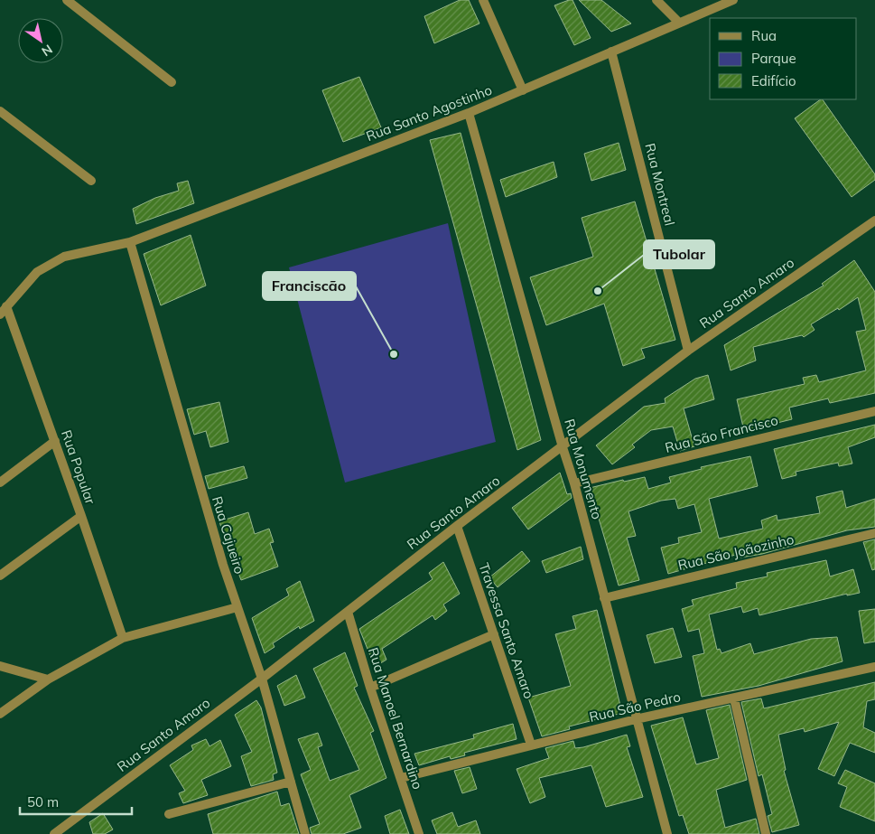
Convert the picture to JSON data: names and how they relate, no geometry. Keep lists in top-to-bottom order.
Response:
{
  "streets": {
    "street": [
      "Rua Santo Agostinho",
      "Rua Montreal",
      "Rua Santo Amaro",
      "Rua São Francisco",
      "Rua Popular",
      "Rua Monumento",
      "Rua Cajueiro",
      "Rua São Joãozinho",
      "Travessa Santo Amaro",
      "Rua São Pedro",
      "Rua Manoel Bernardino"
    ]
  },
  "crossings": [
    ["Rua Santo Agostinho", "Rua Montreal"],
    ["Rua Santo Agostinho", "Rua Popular"],
    ["Rua Santo Agostinho", "Rua Monumento"],
    ["Rua Santo Agostinho", "Rua Cajueiro"],
    ["Rua Montreal", "Rua Santo Amaro"],
    ["Rua Santo Amaro", "Rua Monumento"],
    ["Rua Santo Amaro", "Rua Cajueiro"],
    ["Rua Santo Amaro", "Travessa Santo Amaro"],
    ["Rua Santo Amaro", "Rua Manoel Bernardino"],
    ["Rua São Francisco", "Rua Monumento"],
    ["Rua Monumento", "Rua São Joãozinho"],
    ["Rua Monumento", "Rua São Pedro"],
    ["Travessa Santo Amaro", "Rua São Pedro"],
    ["Rua São Pedro", "Rua Manoel Bernardino"]
  ],
  "places": ["Tubolar", "Franciscão"],
  "legend": ["Rua", "Parque", "Edifício"],
  "scale_bar": "50 m",
  "north": "bottom right"
}
